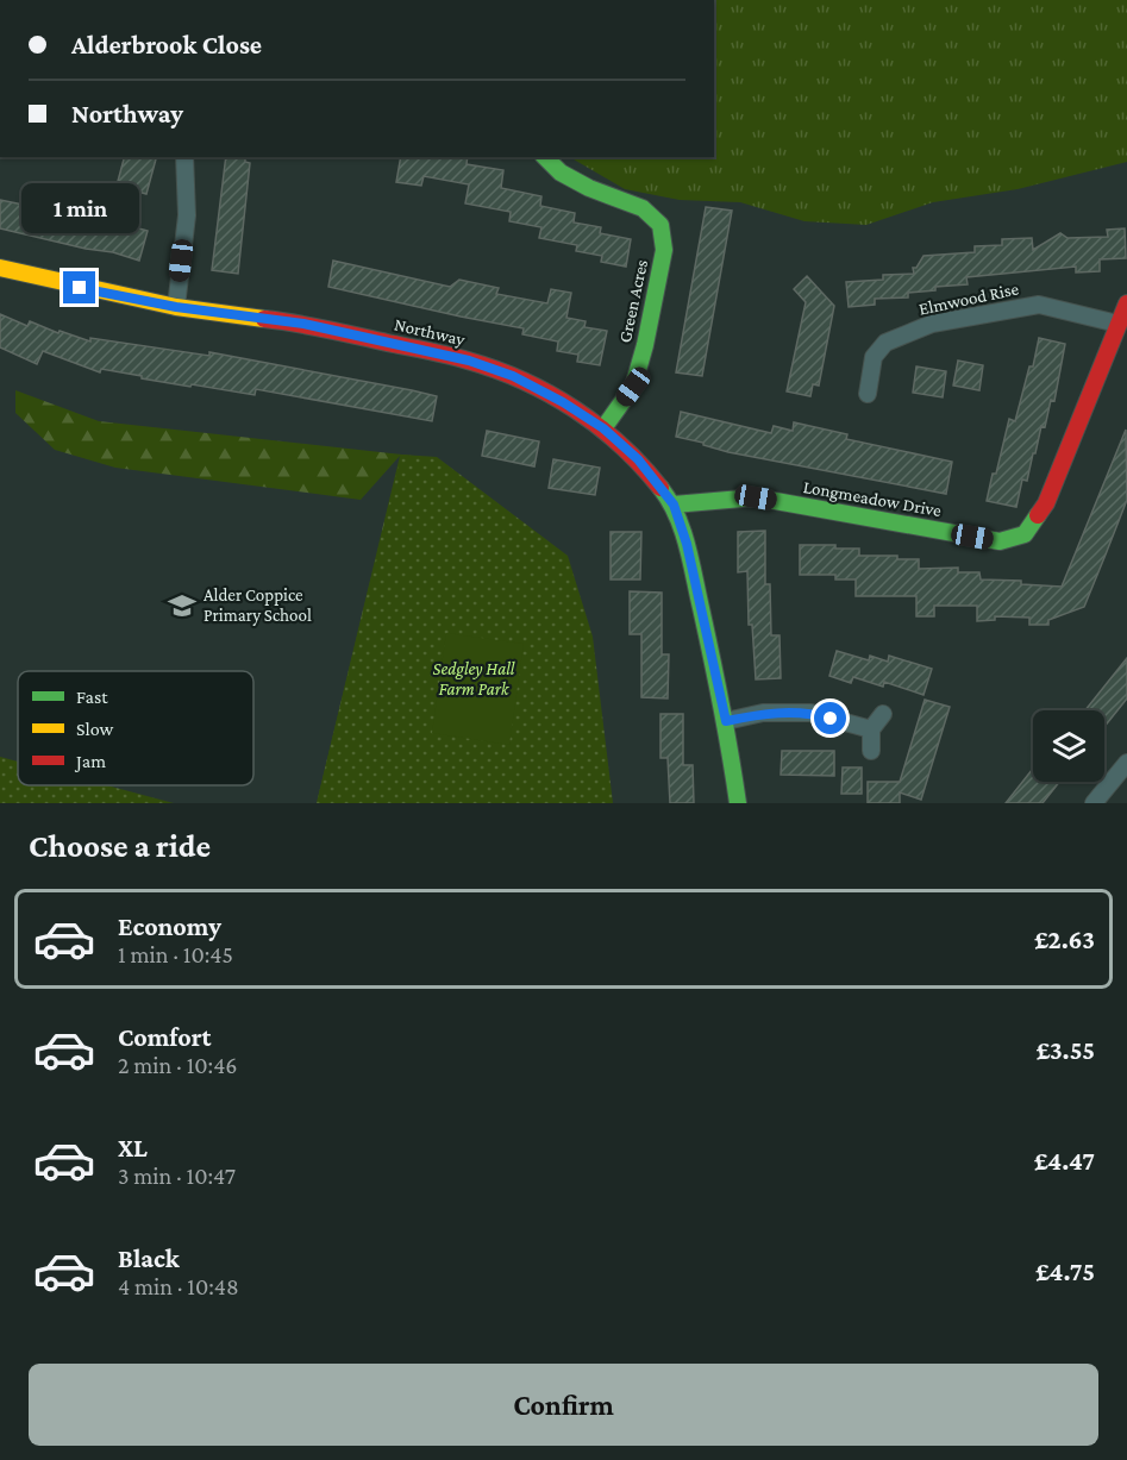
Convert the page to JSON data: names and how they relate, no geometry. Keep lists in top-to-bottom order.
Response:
{
  "streets": {
    "street": [
      "Elmwood Rise",
      "Green Acres",
      "Northway",
      "Longmeadow Drive"
    ]
  },
  "crossings": [
    ["Elmwood Rise", "Longmeadow Drive"],
    ["Green Acres", "Northway"],
    ["Northway", "Longmeadow Drive"]
  ],
  "parks": ["Sedgley Hall Farm Park"],
  "places": {
    "school or university": ["Alder Coppice Primary School"]
  },
  "legend": ["Fast", "Slow", "Jam"],
  "page": {
    "banner": ["Alderbrook Close", "Northway"],
    "bubble": "1 min",
    "heading": "Choose a ride",
    "list": [
      {
        "name": "Economy",
        "note": "1 min · 10:45",
        "value": "£2.63"
      },
      {
        "name": "Comfort",
        "note": "2 min · 10:46",
        "value": "£3.55"
      },
      {
        "name": "XL",
        "note": "3 min · 10:47",
        "value": "£4.47"
      },
      {
        "name": "Black",
        "note": "4 min · 10:48",
        "value": "£4.75"
      }
    ],
    "buttons": "Confirm"
  }
}
